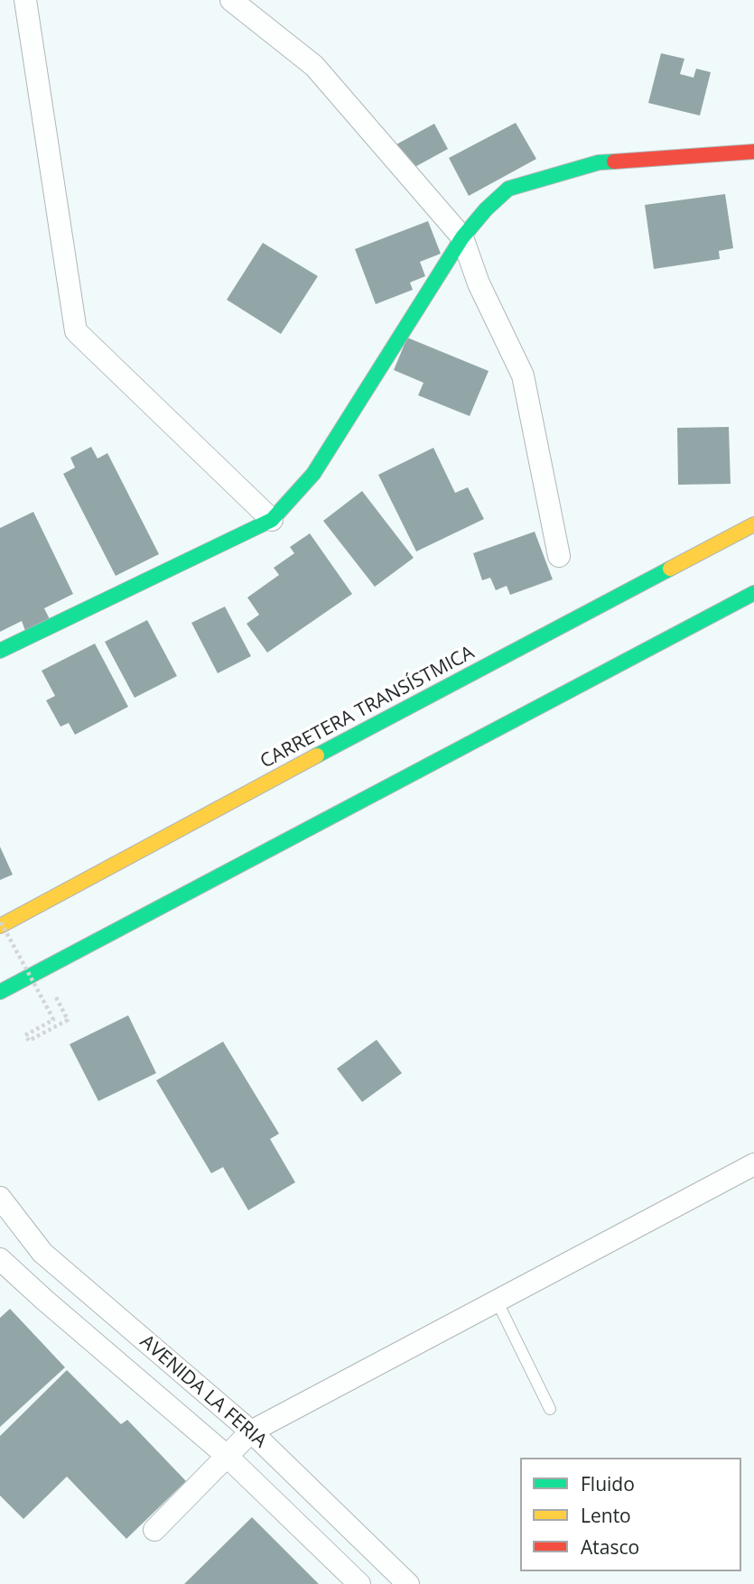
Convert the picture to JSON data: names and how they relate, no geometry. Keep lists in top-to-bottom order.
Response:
{
  "streets": {
    "main road": ["CARRETERA TRANSÍSTMICA"],
    "street": ["AVENIDA LA FERIA"]
  },
  "legend": ["Fluido", "Lento", "Atasco"]
}
